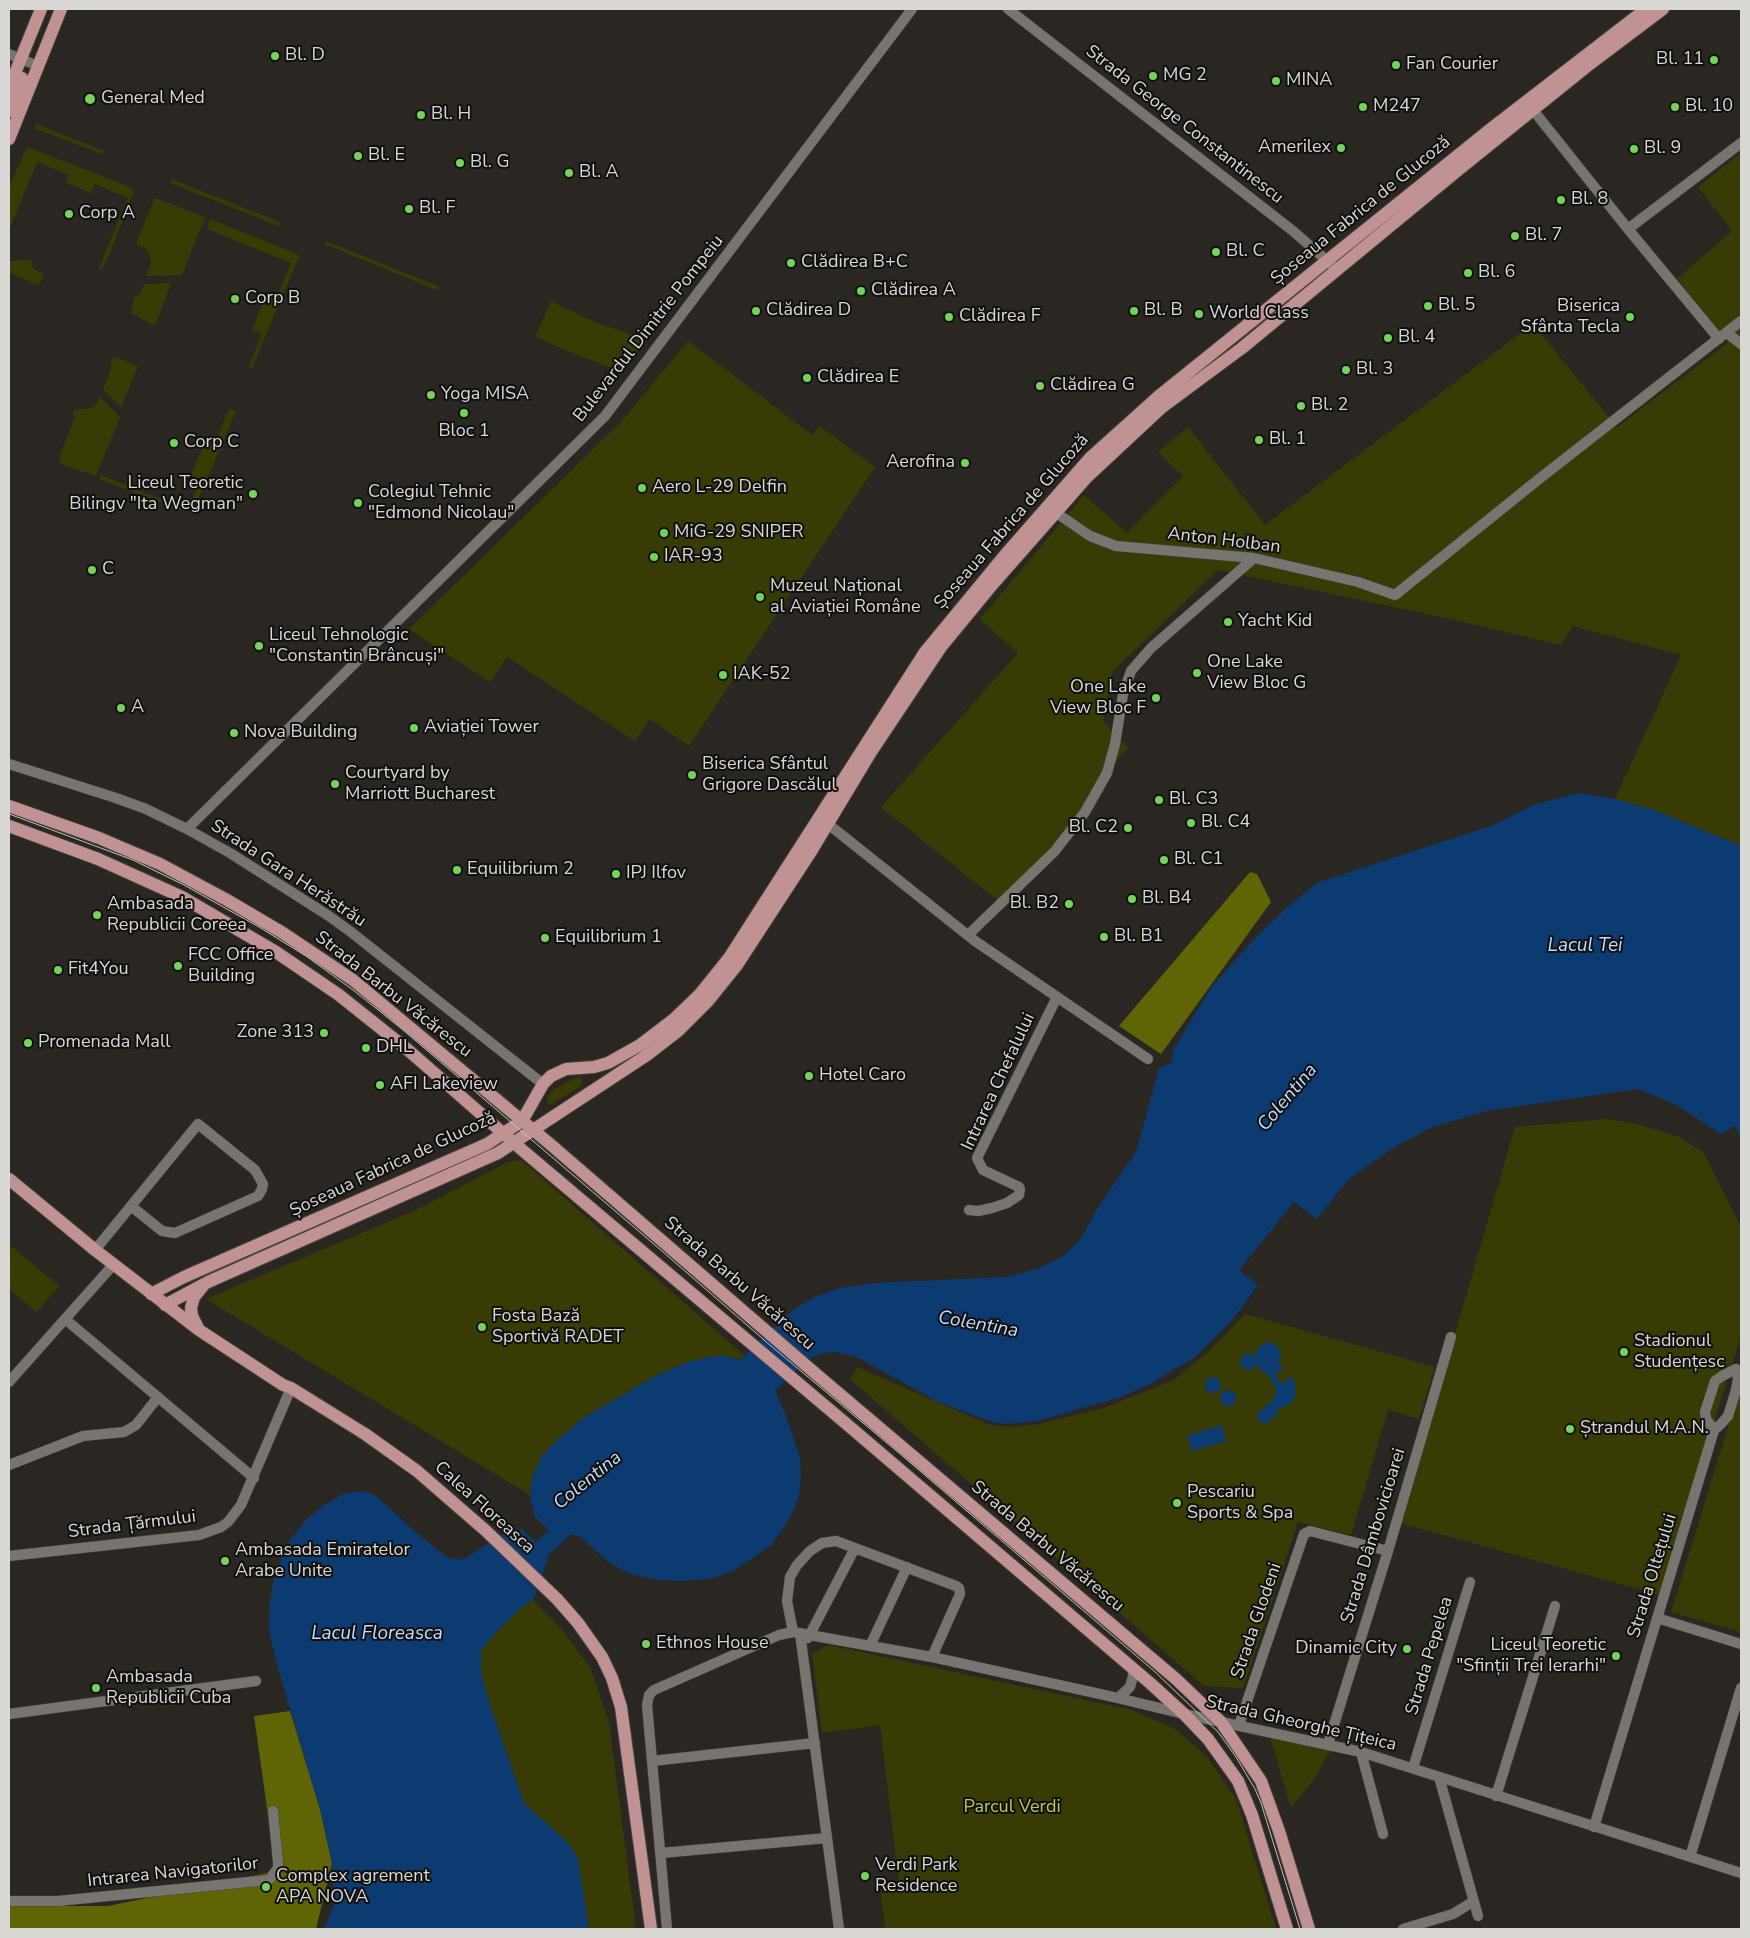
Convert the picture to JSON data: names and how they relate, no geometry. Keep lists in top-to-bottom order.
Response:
{
  "streets": {
    "main road": ["Șoseaua Fabrica de Glucoză", "Strada Barbu Văcărescu", "Calea Floreasca"],
    "street": [
      "Strada George Constantinescu",
      "Bulevardul Dimitrie Pompeiu",
      "Anton Holban",
      "Strada Gara Herăstrău",
      "Intrarea Chefalului",
      "Strada Țărmului",
      "Strada Dâmbovicioarei",
      "Strada Oltețului",
      "Strada Glodeni",
      "Strada Pepelea",
      "Strada Gheorghe Țițeica",
      "Intrarea Navigatorilor"
    ]
  },
  "crossings": [
    ["Strada George Constantinescu", "Șoseaua Fabrica de Glucoză"],
    ["Șoseaua Fabrica de Glucoză", "Anton Holban"],
    ["Șoseaua Fabrica de Glucoză", "Strada Gara Herăstrău"],
    ["Șoseaua Fabrica de Glucoză", "Strada Barbu Văcărescu"],
    ["Șoseaua Fabrica de Glucoză", "Calea Floreasca"],
    ["Bulevardul Dimitrie Pompeiu", "Strada Gara Herăstrău"],
    ["Strada Barbu Văcărescu", "Strada Gheorghe Țițeica"],
    ["Calea Floreasca", "Strada Țărmului"],
    ["Strada Dâmbovicioarei", "Strada Glodeni"],
    ["Strada Dâmbovicioarei", "Strada Gheorghe Țițeica"],
    ["Strada Oltețului", "Strada Gheorghe Țițeica"],
    ["Strada Glodeni", "Strada Gheorghe Țițeica"],
    ["Strada Pepelea", "Strada Gheorghe Țițeica"]
  ],
  "water": ["Lacul Tei", "Colentina", "Lacul Floreasca"],
  "parks": ["Parcul Verdi"],
  "places": [
    "Bl. D",
    "Bl. 11",
    "Fan Courier",
    "MG 2",
    "MINA",
    "General Med",
    "M247",
    "Bl. 10",
    "Bl. H",
    "Amerilex",
    "Bl. 9",
    "Bl. E",
    "Bl. G",
    "Bl. A",
    "Bl. 8",
    "Bl. F",
    "Corp A",
    "Bl. 7",
    "Bl. C",
    "Clădirea B+C",
    "Bl. 6",
    "Clădirea A",
    "Corp B",
    "Bl. 5",
    "Clădirea D",
    "Bl. B",
    "World Class",
    "Clădirea F",
    "Biserica Sfânta Tecla",
    "Bl. 4",
    "Bl. 3",
    "Clădirea E",
    "Clădirea G",
    "Yoga MISA",
    "Bl. 2",
    "Bloc 1",
    "Bl. 1",
    "Corp C",
    "Aerofina",
    "Aero L-29 Delfin",
    "Liceul Teoretic Bilingv \"Ita Wegman\"",
    "Colegiul Tehnic \"Edmond Nicolau\"",
    "MiG-29 SNIPER",
    "IAR-93",
    "C",
    "Muzeul Național al Aviației Române",
    "Yacht Kid",
    "Liceul Tehnologic \"Constantin Brâncuși\"",
    "One Lake View Bloc G",
    "IAK-52",
    "One Lake View Bloc F",
    "A",
    "Aviației Tower",
    "Nova Building",
    "Biserica Sfântul Grigore Dascălul",
    "Courtyard by Marriott Bucharest",
    "Bl. C3",
    "Bl. C4",
    "Bl. C2",
    "Bl. C1",
    "Equilibrium 2",
    "IPJ Ilfov",
    "Bl. B4",
    "Bl. B2",
    "Ambasada Republicii Coreea",
    "Bl. B1",
    "Equilibrium 1",
    "FCC Office Building",
    "Fit4You",
    "Zone 313",
    "Promenada Mall",
    "DHL",
    "Hotel Caro",
    "AFI Lakeview",
    "Fosta Bază Sportivă RADET",
    "Stadionul Studențesc",
    "Ștrandul M.A.N.",
    "Pescariu Sports & Spa",
    "Ambasada Emiratelor Arabe Unite",
    "Ethnos House",
    "Dinamic City",
    "Liceul Teoretic \"Sfinții Trei Ierarhi\"",
    "Ambasada Republicii Cuba",
    "Verdi Park Residence",
    "Complex agrement APA NOVA"
  ]
}
